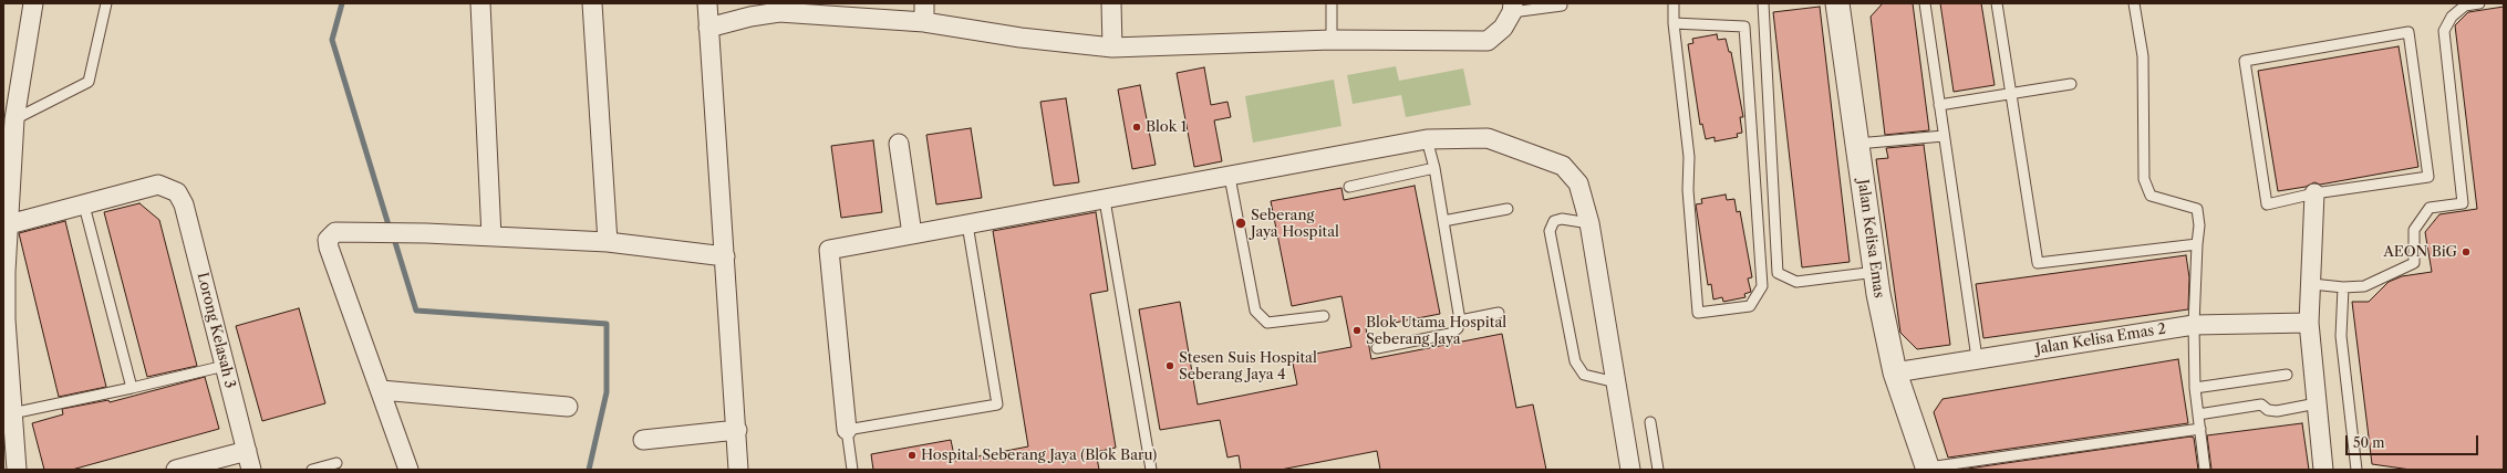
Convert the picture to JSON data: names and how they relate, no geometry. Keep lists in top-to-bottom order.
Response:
{
  "streets": {
    "street": ["Jalan Kelisa Emas", "Lorong Kelasah 3", "Jalan Kelisa Emas 2"]
  },
  "crossings": [
    ["Jalan Kelisa Emas", "Jalan Kelisa Emas 2"]
  ],
  "places": [
    "Blok 1",
    "Seberang Jaya Hospital",
    "AEON BiG",
    "Blok Utama Hospital Seberang Jaya",
    "Stesen Suis Hospital Seberang Jaya 4",
    "Hospital Seberang Jaya (Blok Baru)"
  ],
  "scale_bar": "50 m"
}
